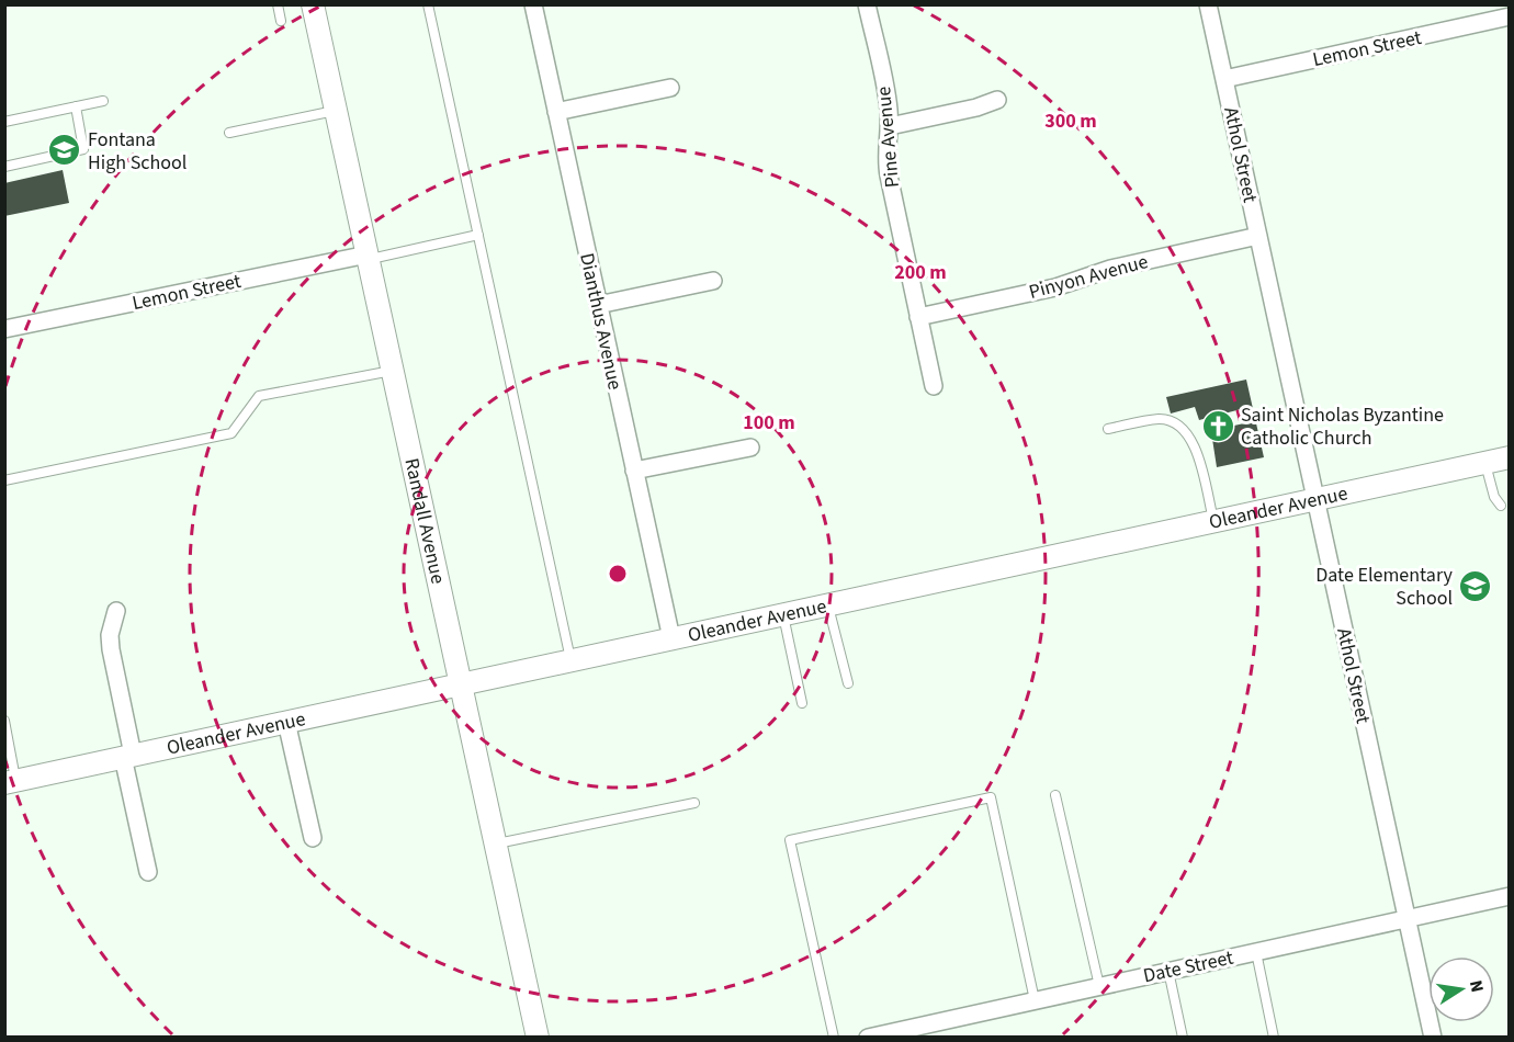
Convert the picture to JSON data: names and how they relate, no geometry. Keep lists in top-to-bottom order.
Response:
{
  "streets": {
    "street": [
      "Lemon Street",
      "Pine Avenue",
      "Athol Street",
      "Pinyon Avenue",
      "Dianthus Avenue",
      "Oleander Avenue",
      "Randall Avenue",
      "Date Street"
    ]
  },
  "crossings": [
    ["Lemon Street", "Athol Street"],
    ["Lemon Street", "Randall Avenue"],
    ["Pine Avenue", "Pinyon Avenue"],
    ["Athol Street", "Pinyon Avenue"],
    ["Athol Street", "Oleander Avenue"],
    ["Athol Street", "Date Street"],
    ["Dianthus Avenue", "Oleander Avenue"],
    ["Oleander Avenue", "Randall Avenue"]
  ],
  "places": {
    "school or university": ["Fontana High School", "Date Elementary School"],
    "church": ["Saint Nicholas Byzantine Catholic Church"]
  },
  "north": "right",
  "rings": ["300 m", "200 m", "100 m"]
}
